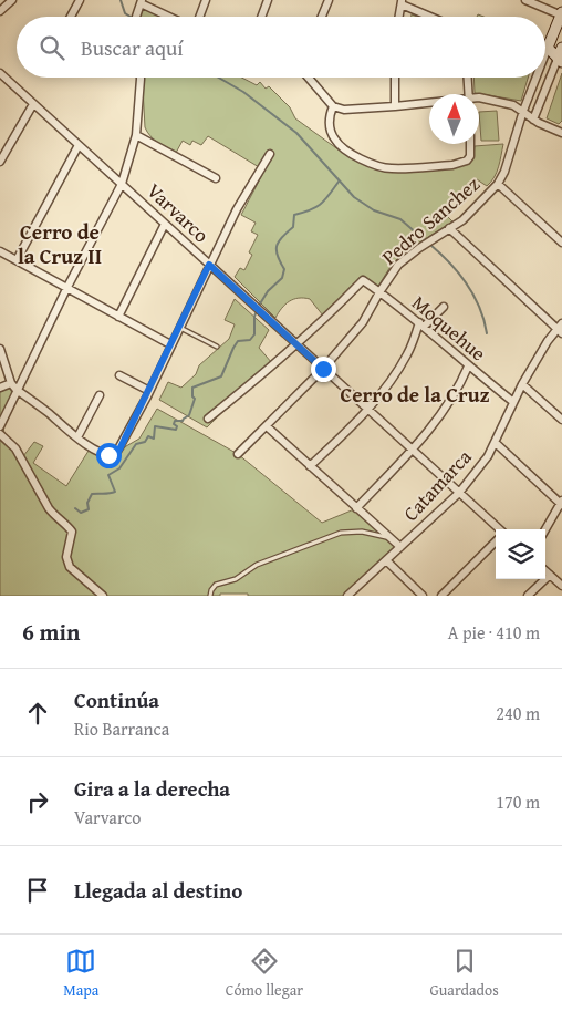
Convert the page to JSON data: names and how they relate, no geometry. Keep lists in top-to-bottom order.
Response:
{
  "streets": {
    "street": [
      "Varvarco",
      "Pedro Sanchez",
      "Moquehue",
      "Catamarca"
    ]
  },
  "crossings": [
    ["Varvarco", "Pedro Sanchez"],
    ["Varvarco", "Moquehue"],
    ["Varvarco", "Catamarca"],
    ["Pedro Sanchez", "Moquehue"],
    ["Moquehue", "Catamarca"]
  ],
  "districts": ["Cerro de la Cruz II", "Cerro de la Cruz"],
  "north": "top",
  "page": {
    "search": "Buscar aquí",
    "heading": ["6 min", "A pie · 410 m"],
    "list": [
      ["Continúa", "Rio Barranca", "240 m"],
      ["Gira a la derecha", "Varvarco", "170 m"],
      "Llegada al destino"
    ],
    "nav": ["Mapa", "Cómo llegar", "Guardados"]
  }
}
